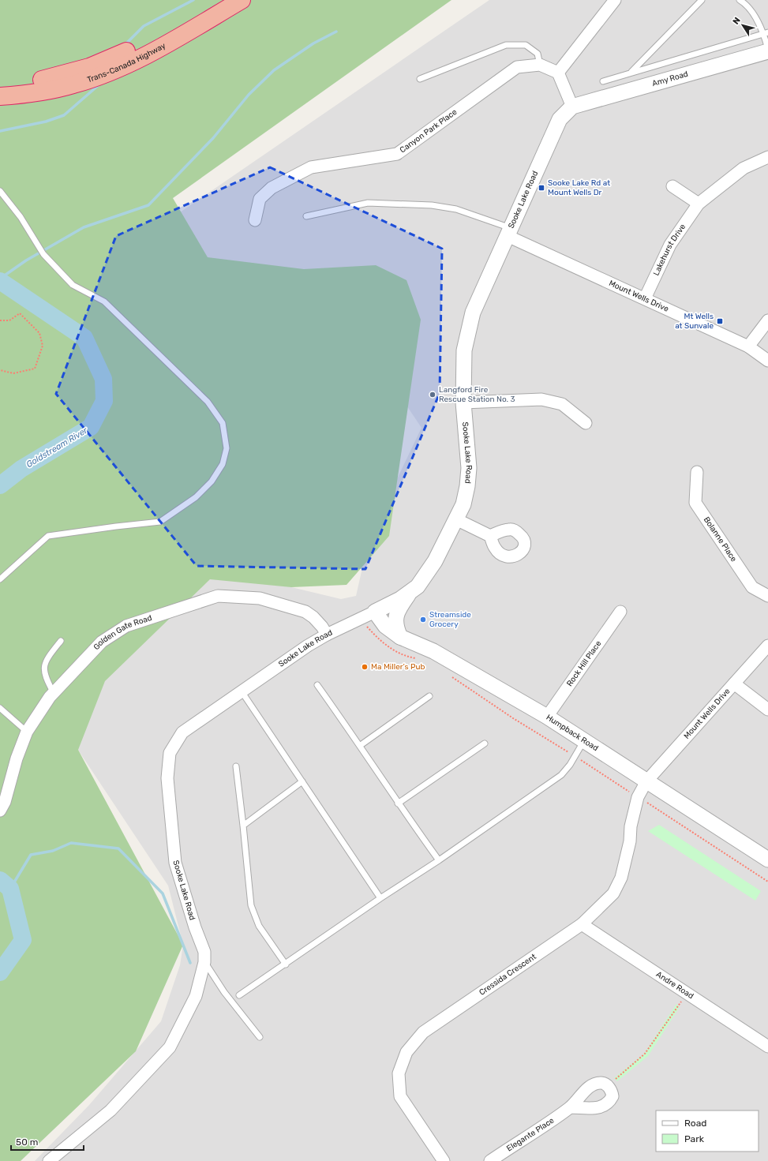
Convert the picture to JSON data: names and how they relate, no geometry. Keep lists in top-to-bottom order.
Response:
{
  "streets": {
    "highway": ["Trans-Canada Highway"],
    "street": [
      "Amy Road",
      "Canyon Park Place",
      "Sooke Lake Road",
      "Lakehurst Drive",
      "Mount Wells Drive",
      "Bolanne Place",
      "Golden Gate Road",
      "Rock Hill Place",
      "Humpback Road",
      "Cressida Crescent",
      "Andre Road",
      "Elegante Place"
    ]
  },
  "crossings": [
    ["Amy Road", "Sooke Lake Road"],
    ["Sooke Lake Road", "Mount Wells Drive"],
    ["Sooke Lake Road", "Golden Gate Road"],
    ["Sooke Lake Road", "Humpback Road"],
    ["Lakehurst Drive", "Mount Wells Drive"],
    ["Mount Wells Drive", "Humpback Road"],
    ["Mount Wells Drive", "Cressida Crescent"],
    ["Rock Hill Place", "Humpback Road"],
    ["Humpback Road", "Cressida Crescent"],
    ["Cressida Crescent", "Andre Road"]
  ],
  "water": ["Goldstream River"],
  "places": {
    "transit": ["Sooke Lake Rd at Mount Wells Dr", "Mt Wells at Sunvale"],
    "other": ["Langford Fire Rescue Station No. 3", "Streamside Grocery", "Ma Miller’s Pub"]
  },
  "legend": ["Road", "Park"],
  "scale_bar": "50 m",
  "north": "top left"
}
